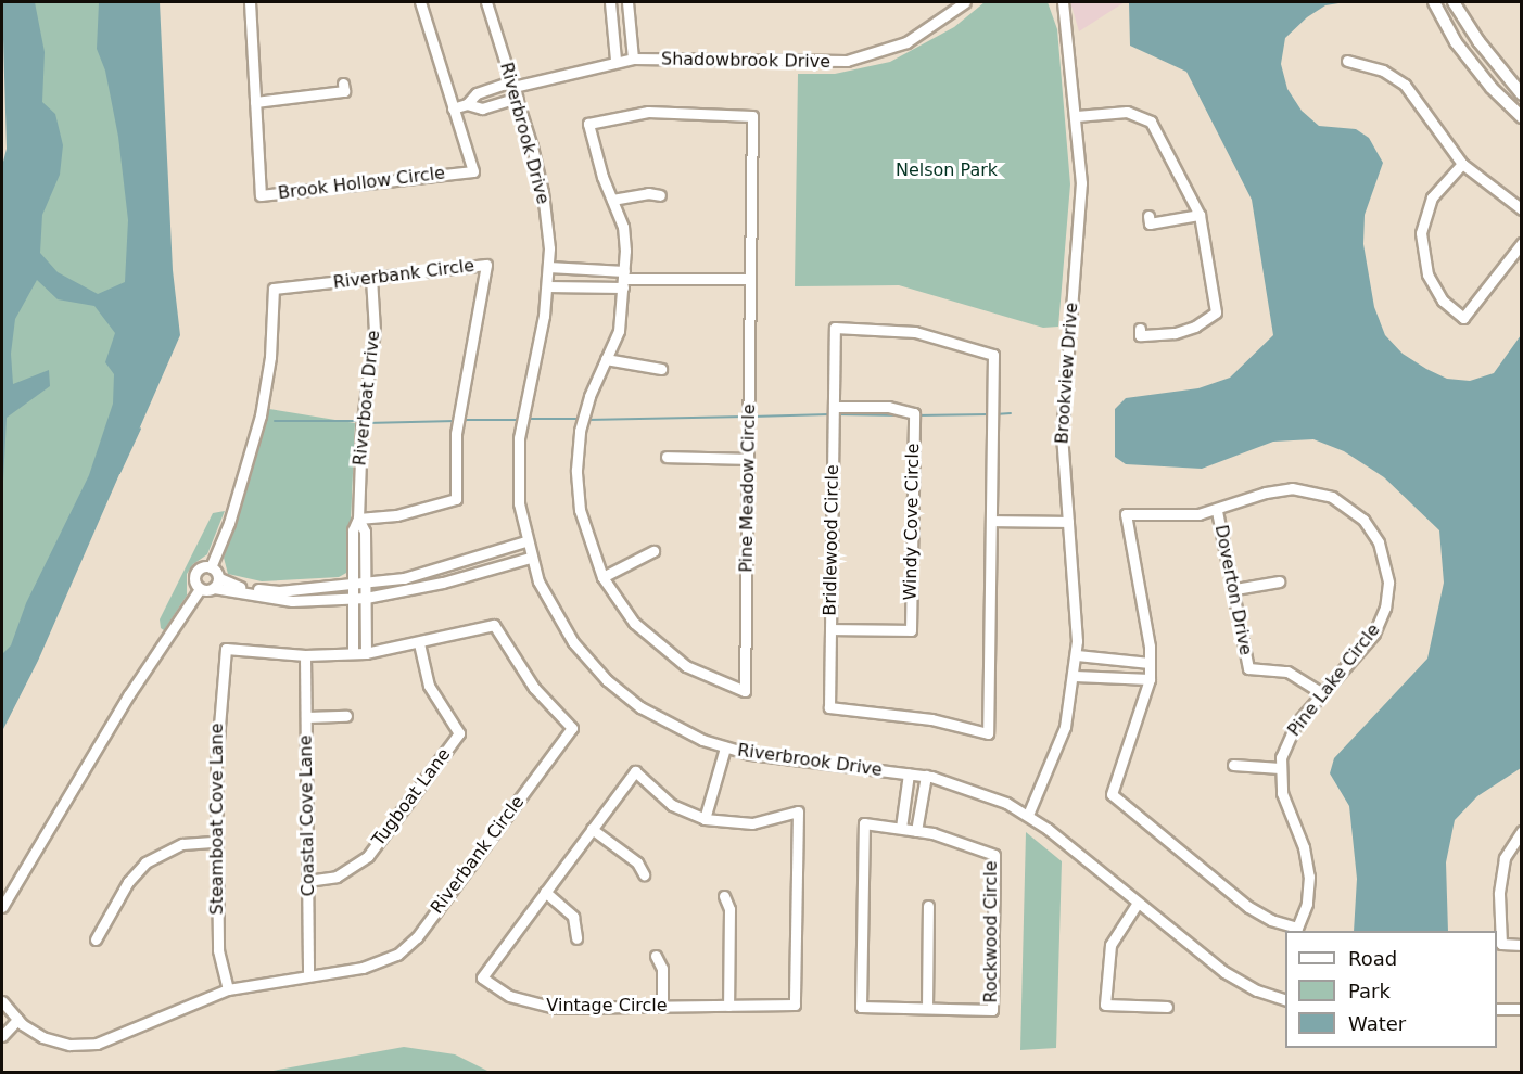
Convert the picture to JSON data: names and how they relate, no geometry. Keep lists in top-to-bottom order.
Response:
{
  "streets": {
    "street": [
      "Shadowbrook Drive",
      "Riverbrook Drive",
      "Brook Hollow Circle",
      "Riverbank Circle",
      "Brookview Drive",
      "Riverboat Drive",
      "Pine Meadow Circle",
      "Windy Cove Circle",
      "Bridlewood Circle",
      "Doverton Drive",
      "Pine Lake Circle",
      "Tugboat Lane",
      "Coastal Cove Lane",
      "Steamboat Cove Lane",
      "Rockwood Circle",
      "Vintage Circle"
    ]
  },
  "crossings": [
    ["Shadowbrook Drive", "Riverbrook Drive"],
    ["Riverbrook Drive", "Brookview Drive"],
    ["Riverbank Circle", "Riverboat Drive"],
    ["Riverbank Circle", "Tugboat Lane"],
    ["Riverbank Circle", "Coastal Cove Lane"],
    ["Riverbank Circle", "Steamboat Cove Lane"],
    ["Windy Cove Circle", "Bridlewood Circle"],
    ["Doverton Drive", "Pine Lake Circle"],
    ["Tugboat Lane", "Coastal Cove Lane"]
  ],
  "parks": ["Nelson Park"],
  "legend": ["Road", "Park", "Water"]
}
